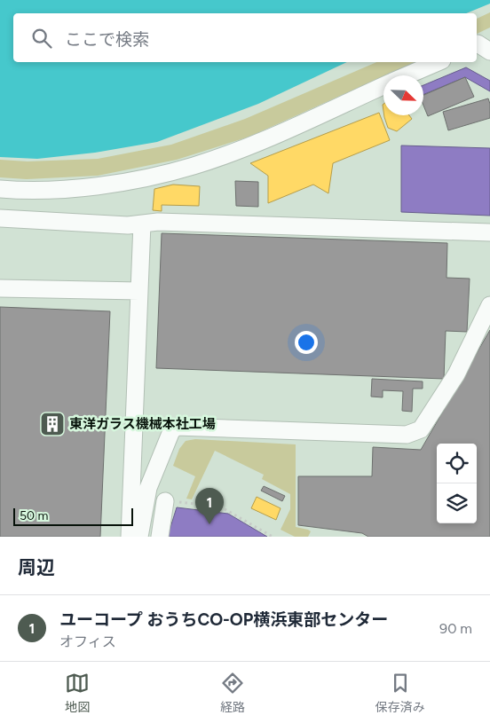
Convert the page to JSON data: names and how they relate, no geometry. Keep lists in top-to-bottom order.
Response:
{
  "places": {
    "building": ["東洋ガラス機械本社工場"]
  },
  "scale_bar": "50 m",
  "north": "bottom right",
  "page": {
    "search": "ここで検索",
    "pins": "1",
    "scale": "50 m",
    "heading": "周辺",
    "list": [
      {
        "mark": "1",
        "name": "ユーコープ おうちCO-OP横浜東部センター",
        "note": "オフィス",
        "value": "90 m"
      }
    ],
    "nav": ["地図", "経路", "保存済み"]
  }
}
